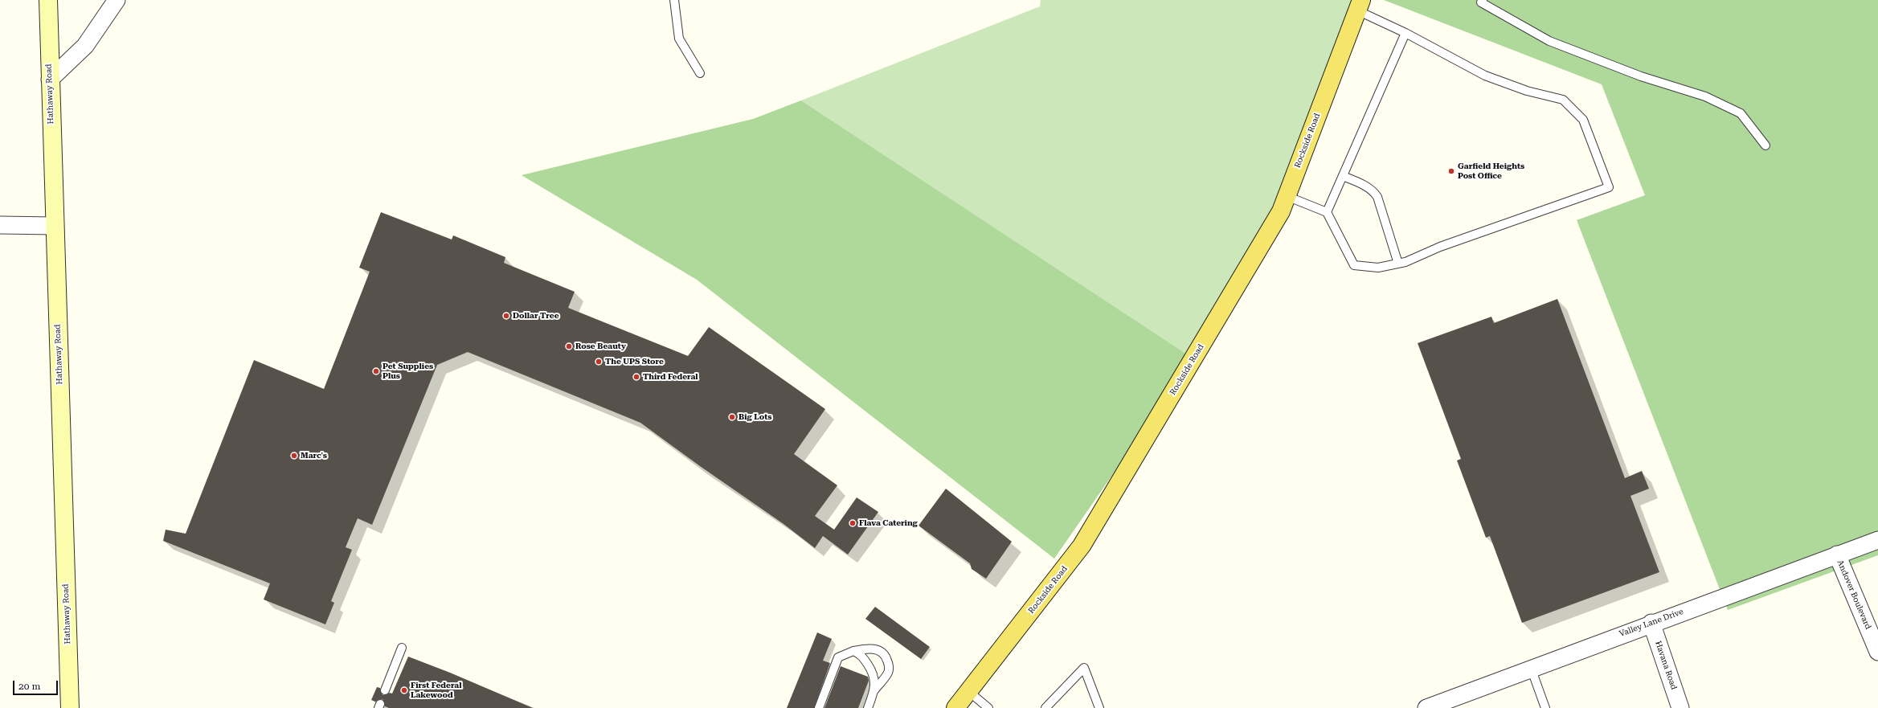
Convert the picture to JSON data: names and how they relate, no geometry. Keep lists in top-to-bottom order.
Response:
{
  "streets": {
    "main road": ["Rockside Road"],
    "street": [
      "Hathaway Road",
      "Andover Boulevard",
      "Valley Lane Drive",
      "Havana Road"
    ]
  },
  "crossings": [
    ["Andover Boulevard", "Valley Lane Drive"],
    ["Valley Lane Drive", "Havana Road"]
  ],
  "places": [
    "Garfield Heights Post Office",
    "Dollar Tree",
    "Rose Beauty",
    "The UPS Store",
    "Pet Supplies Plus",
    "Third Federal",
    "Big Lots",
    "Marc's",
    "Flava Catering",
    "First Federal Lakewood"
  ],
  "scale_bar": "20 m"
}
